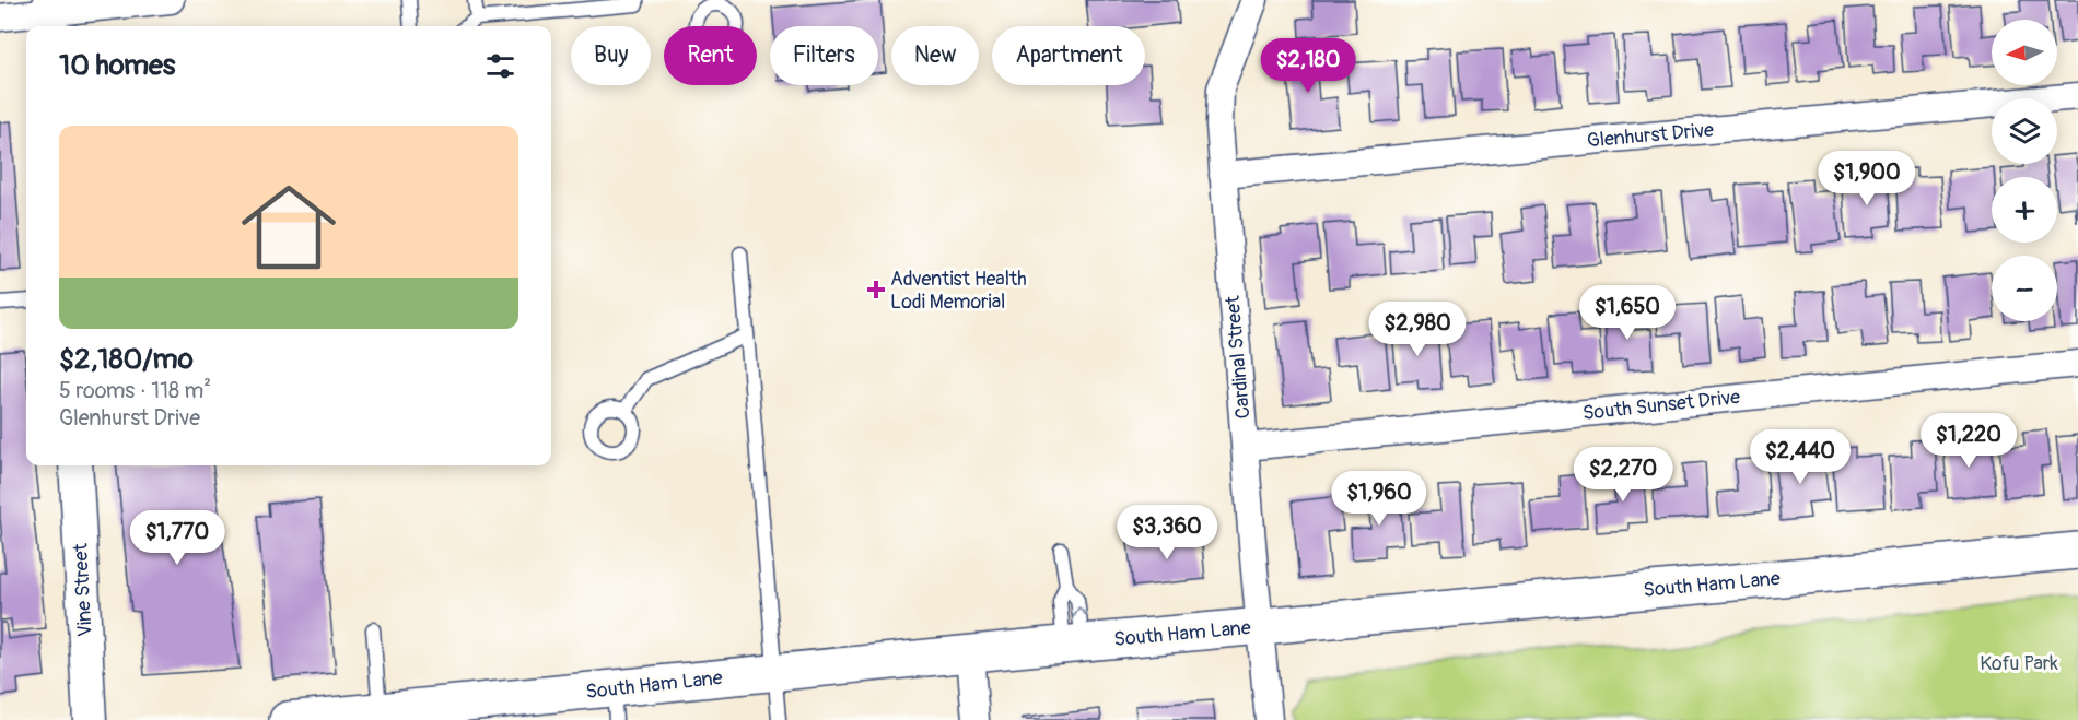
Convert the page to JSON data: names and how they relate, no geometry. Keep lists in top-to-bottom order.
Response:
{
  "streets": {
    "main road": ["South Ham Lane"],
    "street": [
      "Glenhurst Drive",
      "Cardinal Street",
      "South Sunset Drive",
      "Vine Street"
    ]
  },
  "crossings": [
    ["Glenhurst Drive", "Cardinal Street"],
    ["Cardinal Street", "South Sunset Drive"],
    ["Cardinal Street", "South Ham Lane"]
  ],
  "parks": ["Kofu Park"],
  "places": {
    "health": ["Adventist Health Lodi Memorial"]
  },
  "north": "left",
  "page": {
    "map_buttons": ["+", "−"],
    "chip": [
      "Buy",
      "Rent",
      "Filters",
      "New",
      "Apartment"
    ],
    "heading": "10 homes",
    "price": [
      "$2,180",
      "$1,900",
      "$1,650",
      "$2,980",
      "$1,220",
      "$2,440",
      "$2,270",
      "$1,960",
      "$3,360",
      "$1,770"
    ],
    "list": [
      {
        "name": "$2,180/mo",
        "note": "5 rooms · 118 m² · Glenhurst Drive"
      }
    ]
  }
}
